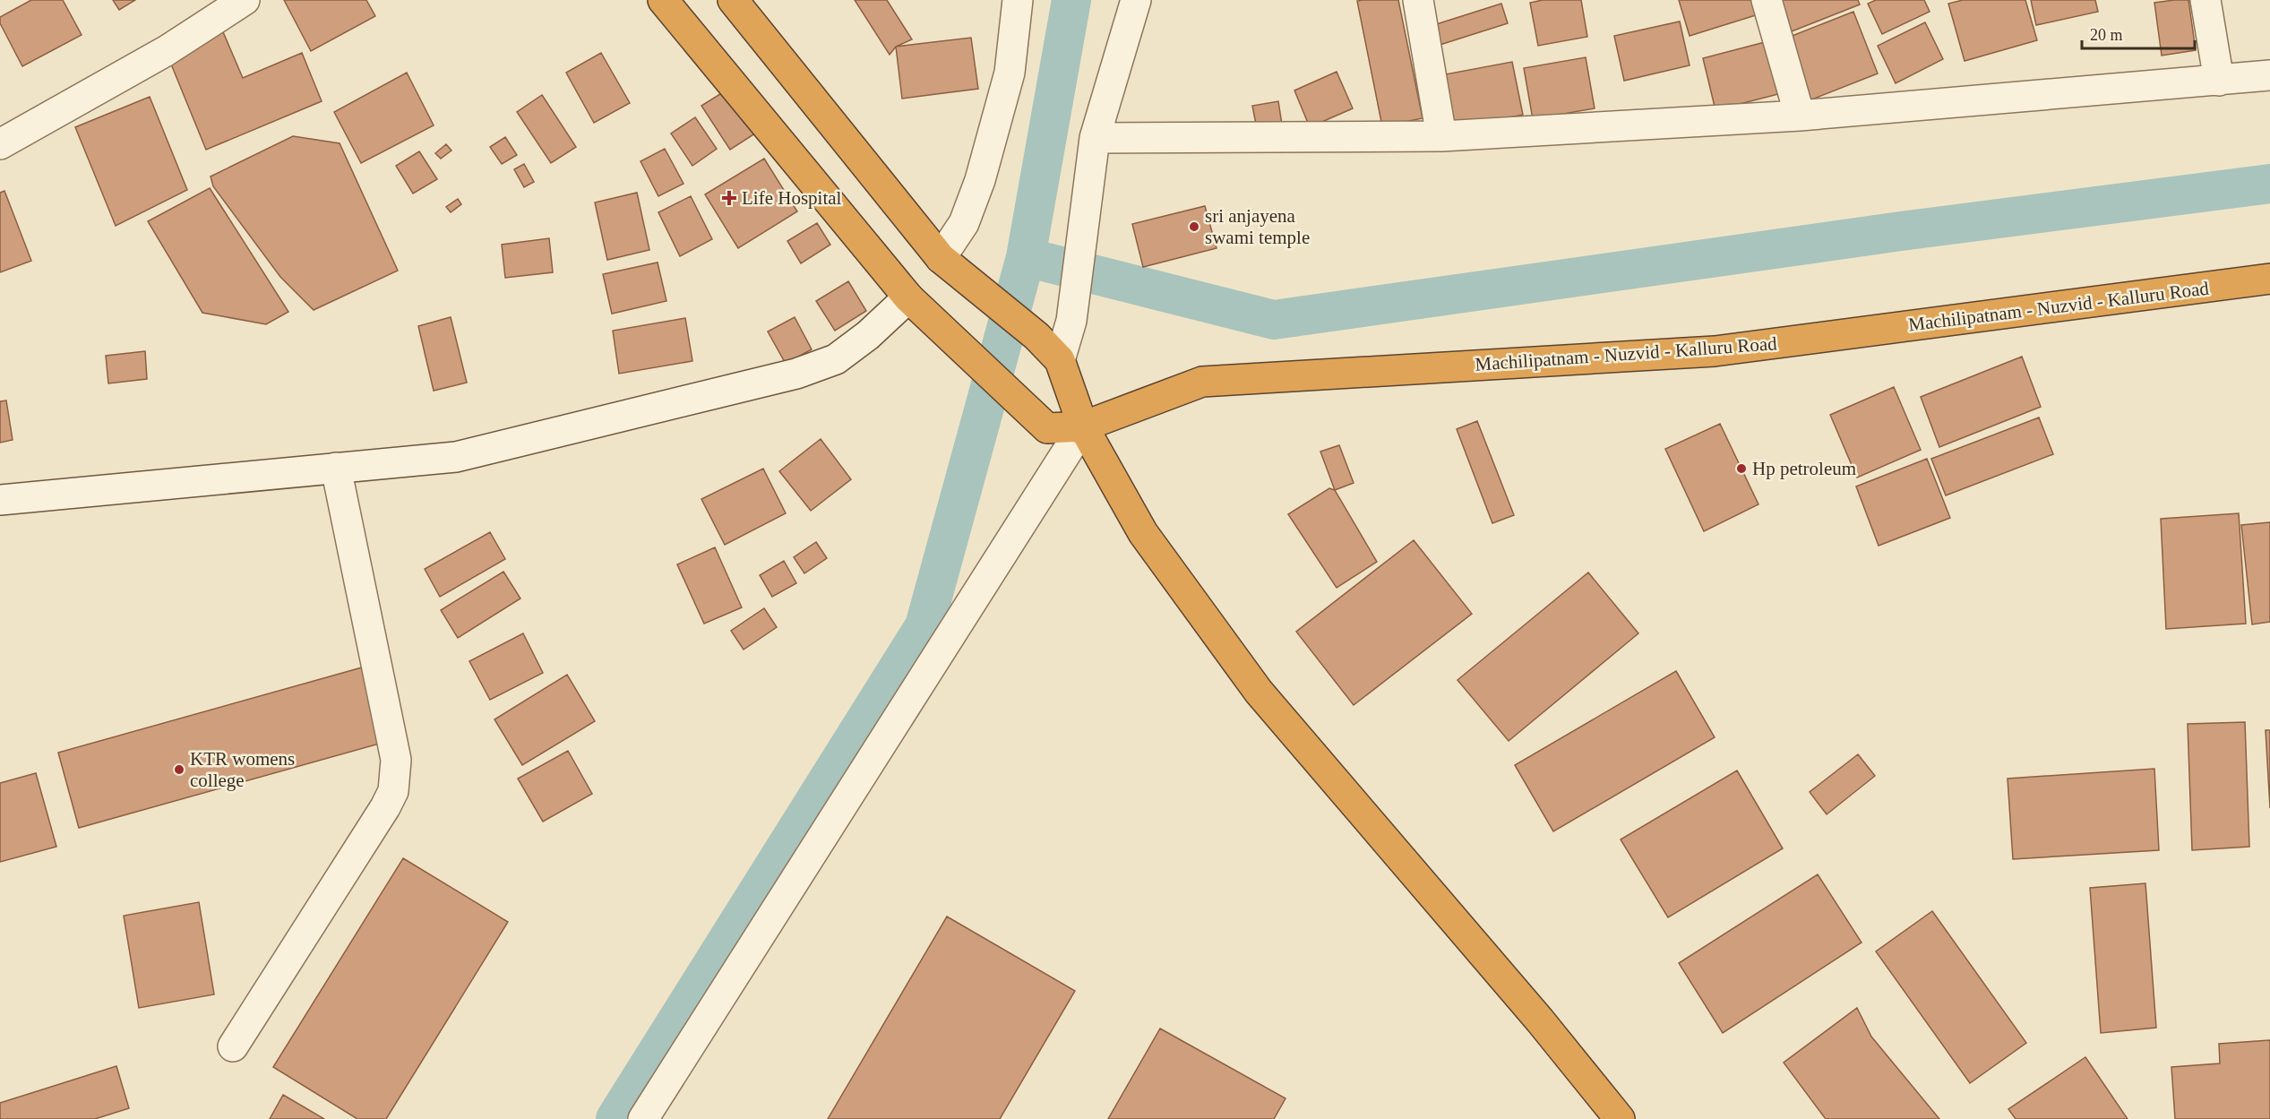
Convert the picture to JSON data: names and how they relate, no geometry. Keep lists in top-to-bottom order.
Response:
{
  "streets": {
    "highway": ["Machilipatnam - Nuzvid - Kalluru Road"]
  },
  "places": {
    "health": ["Life Hospital"],
    "other": ["sri anjayena swami temple", "Hp petroleum", "KTR womens college"]
  },
  "scale_bar": "20 m"
}
